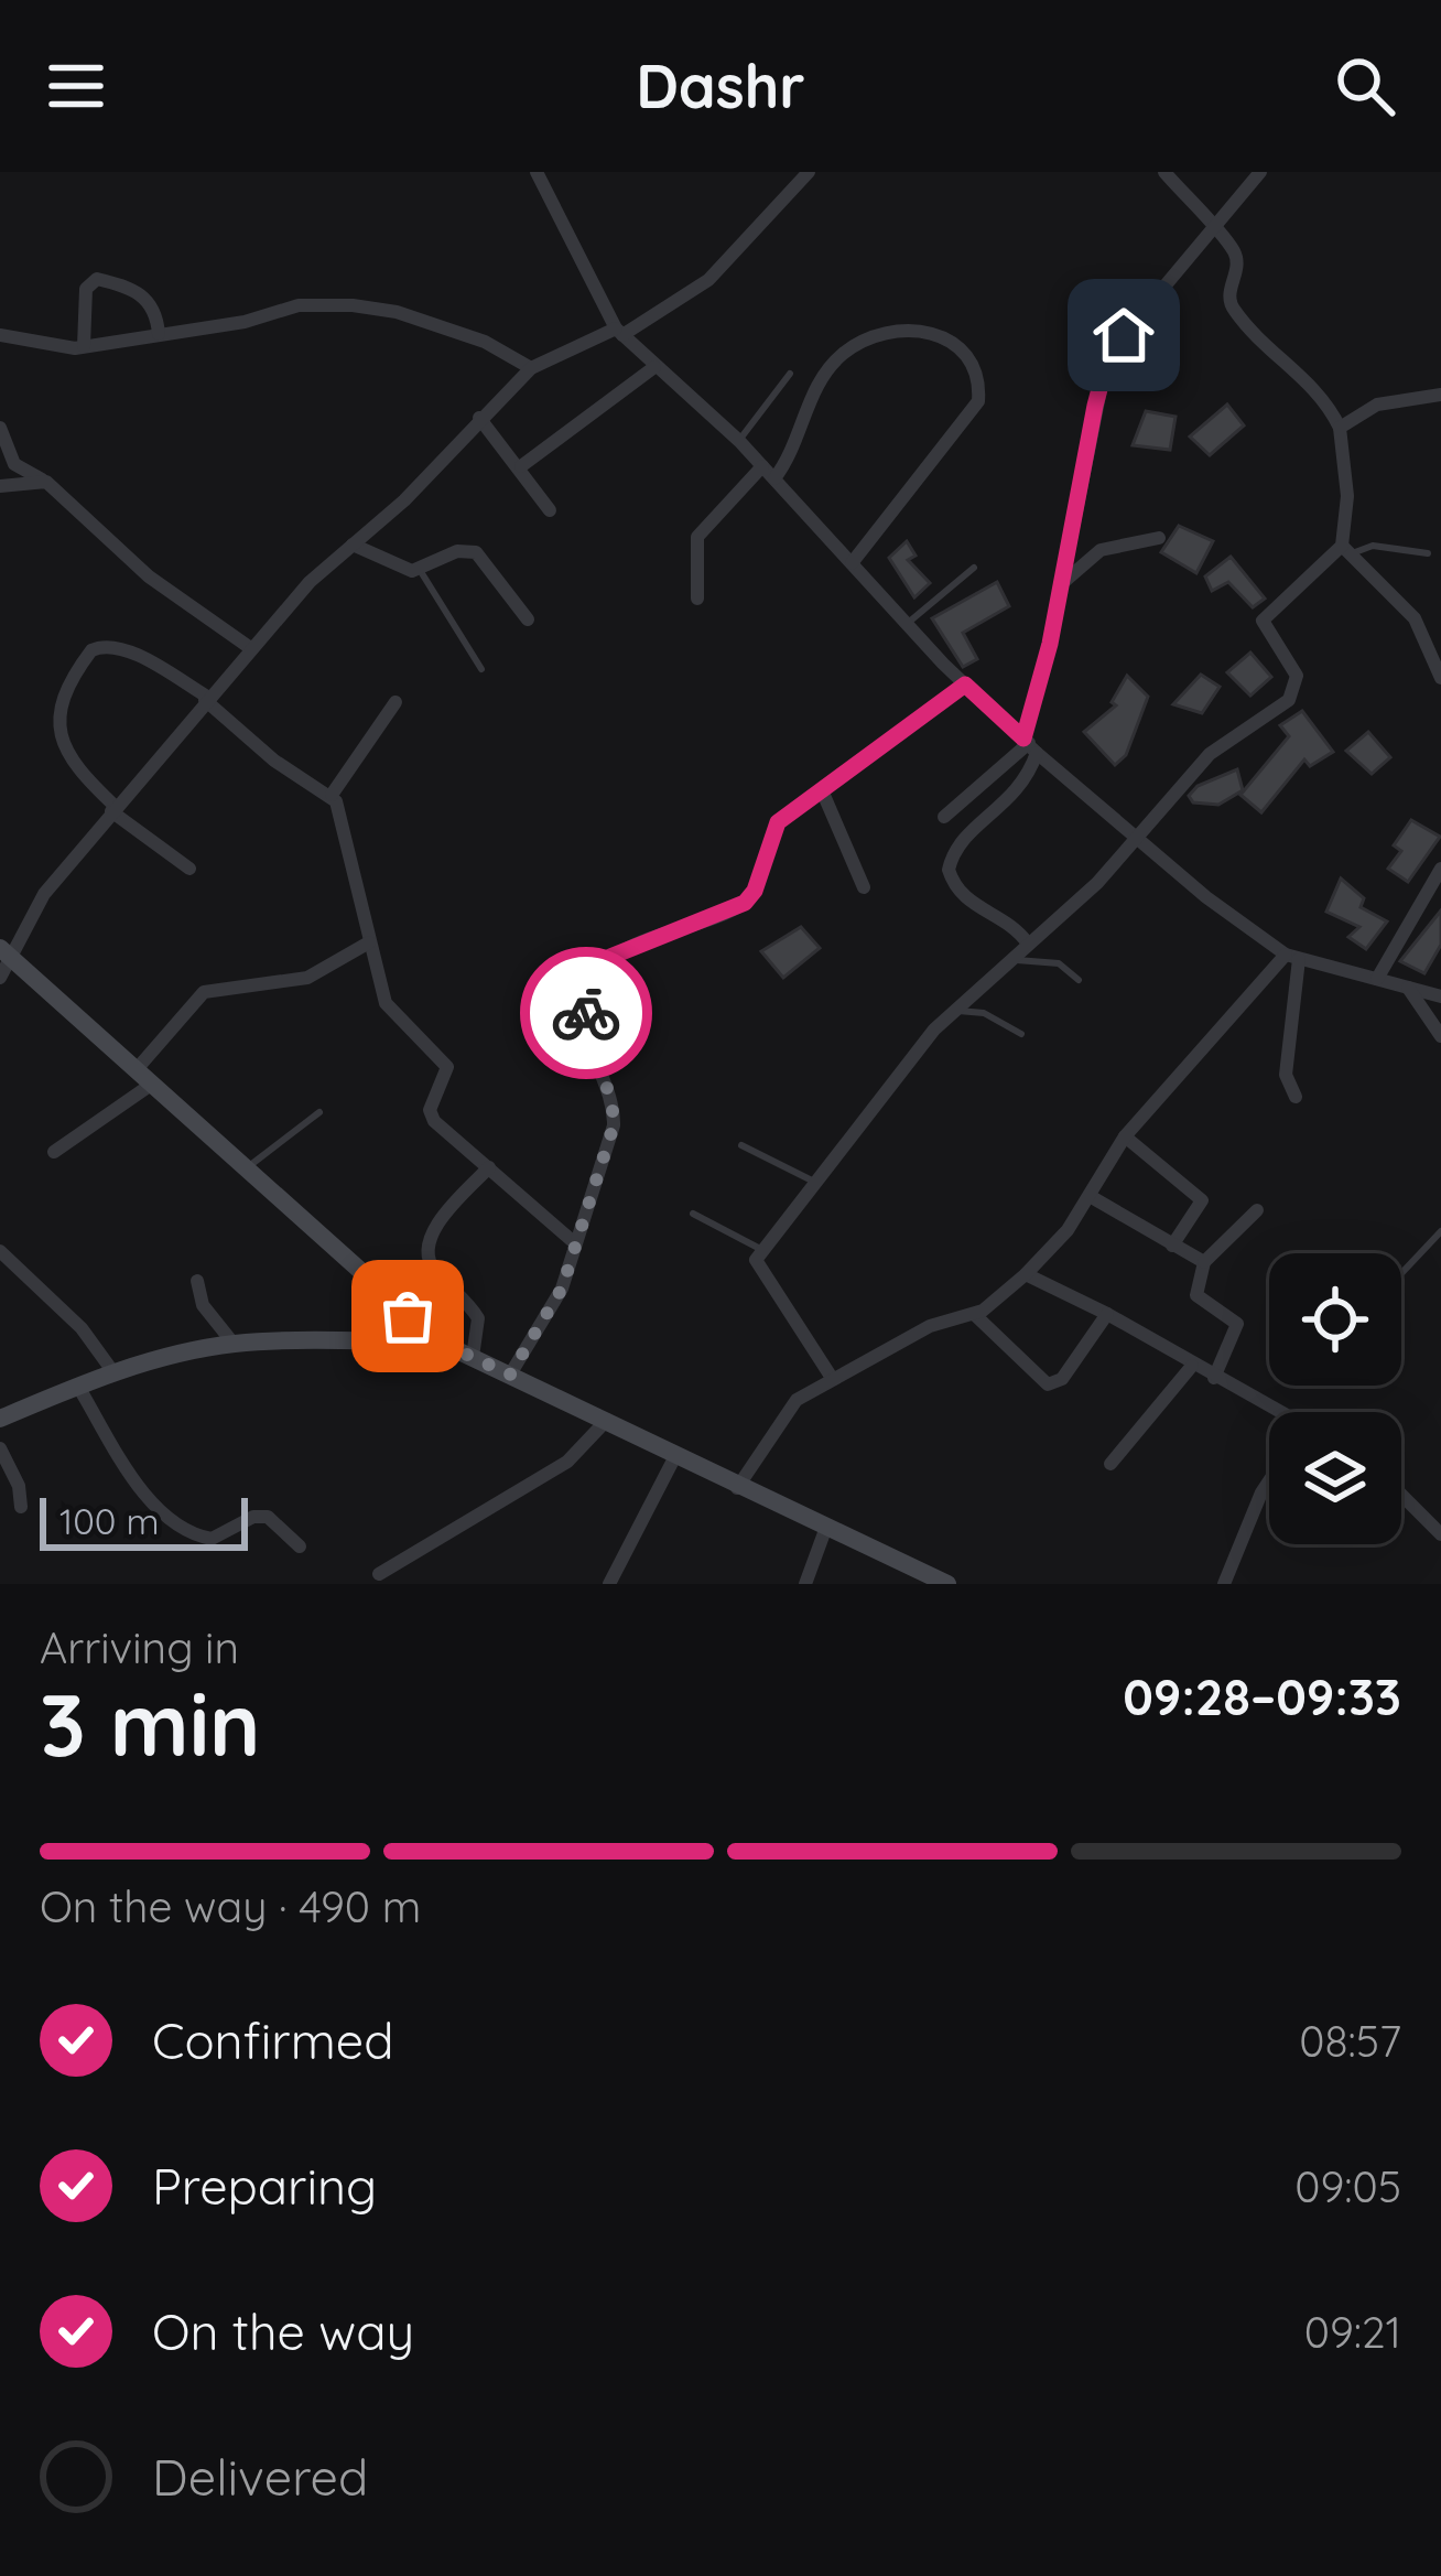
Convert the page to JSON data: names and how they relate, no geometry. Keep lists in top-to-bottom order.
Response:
{
  "scale_bar": "100 m",
  "page": {
    "header": "Dashr",
    "scale": "100 m",
    "heading": ["3 min", "Arriving in", "09:28–09:33"],
    "bar": "On the way · 490 m",
    "list": [
      ["Confirmed", "08:57"],
      ["Preparing", "09:05"],
      ["On the way", "09:21"],
      "Delivered"
    ]
  }
}
